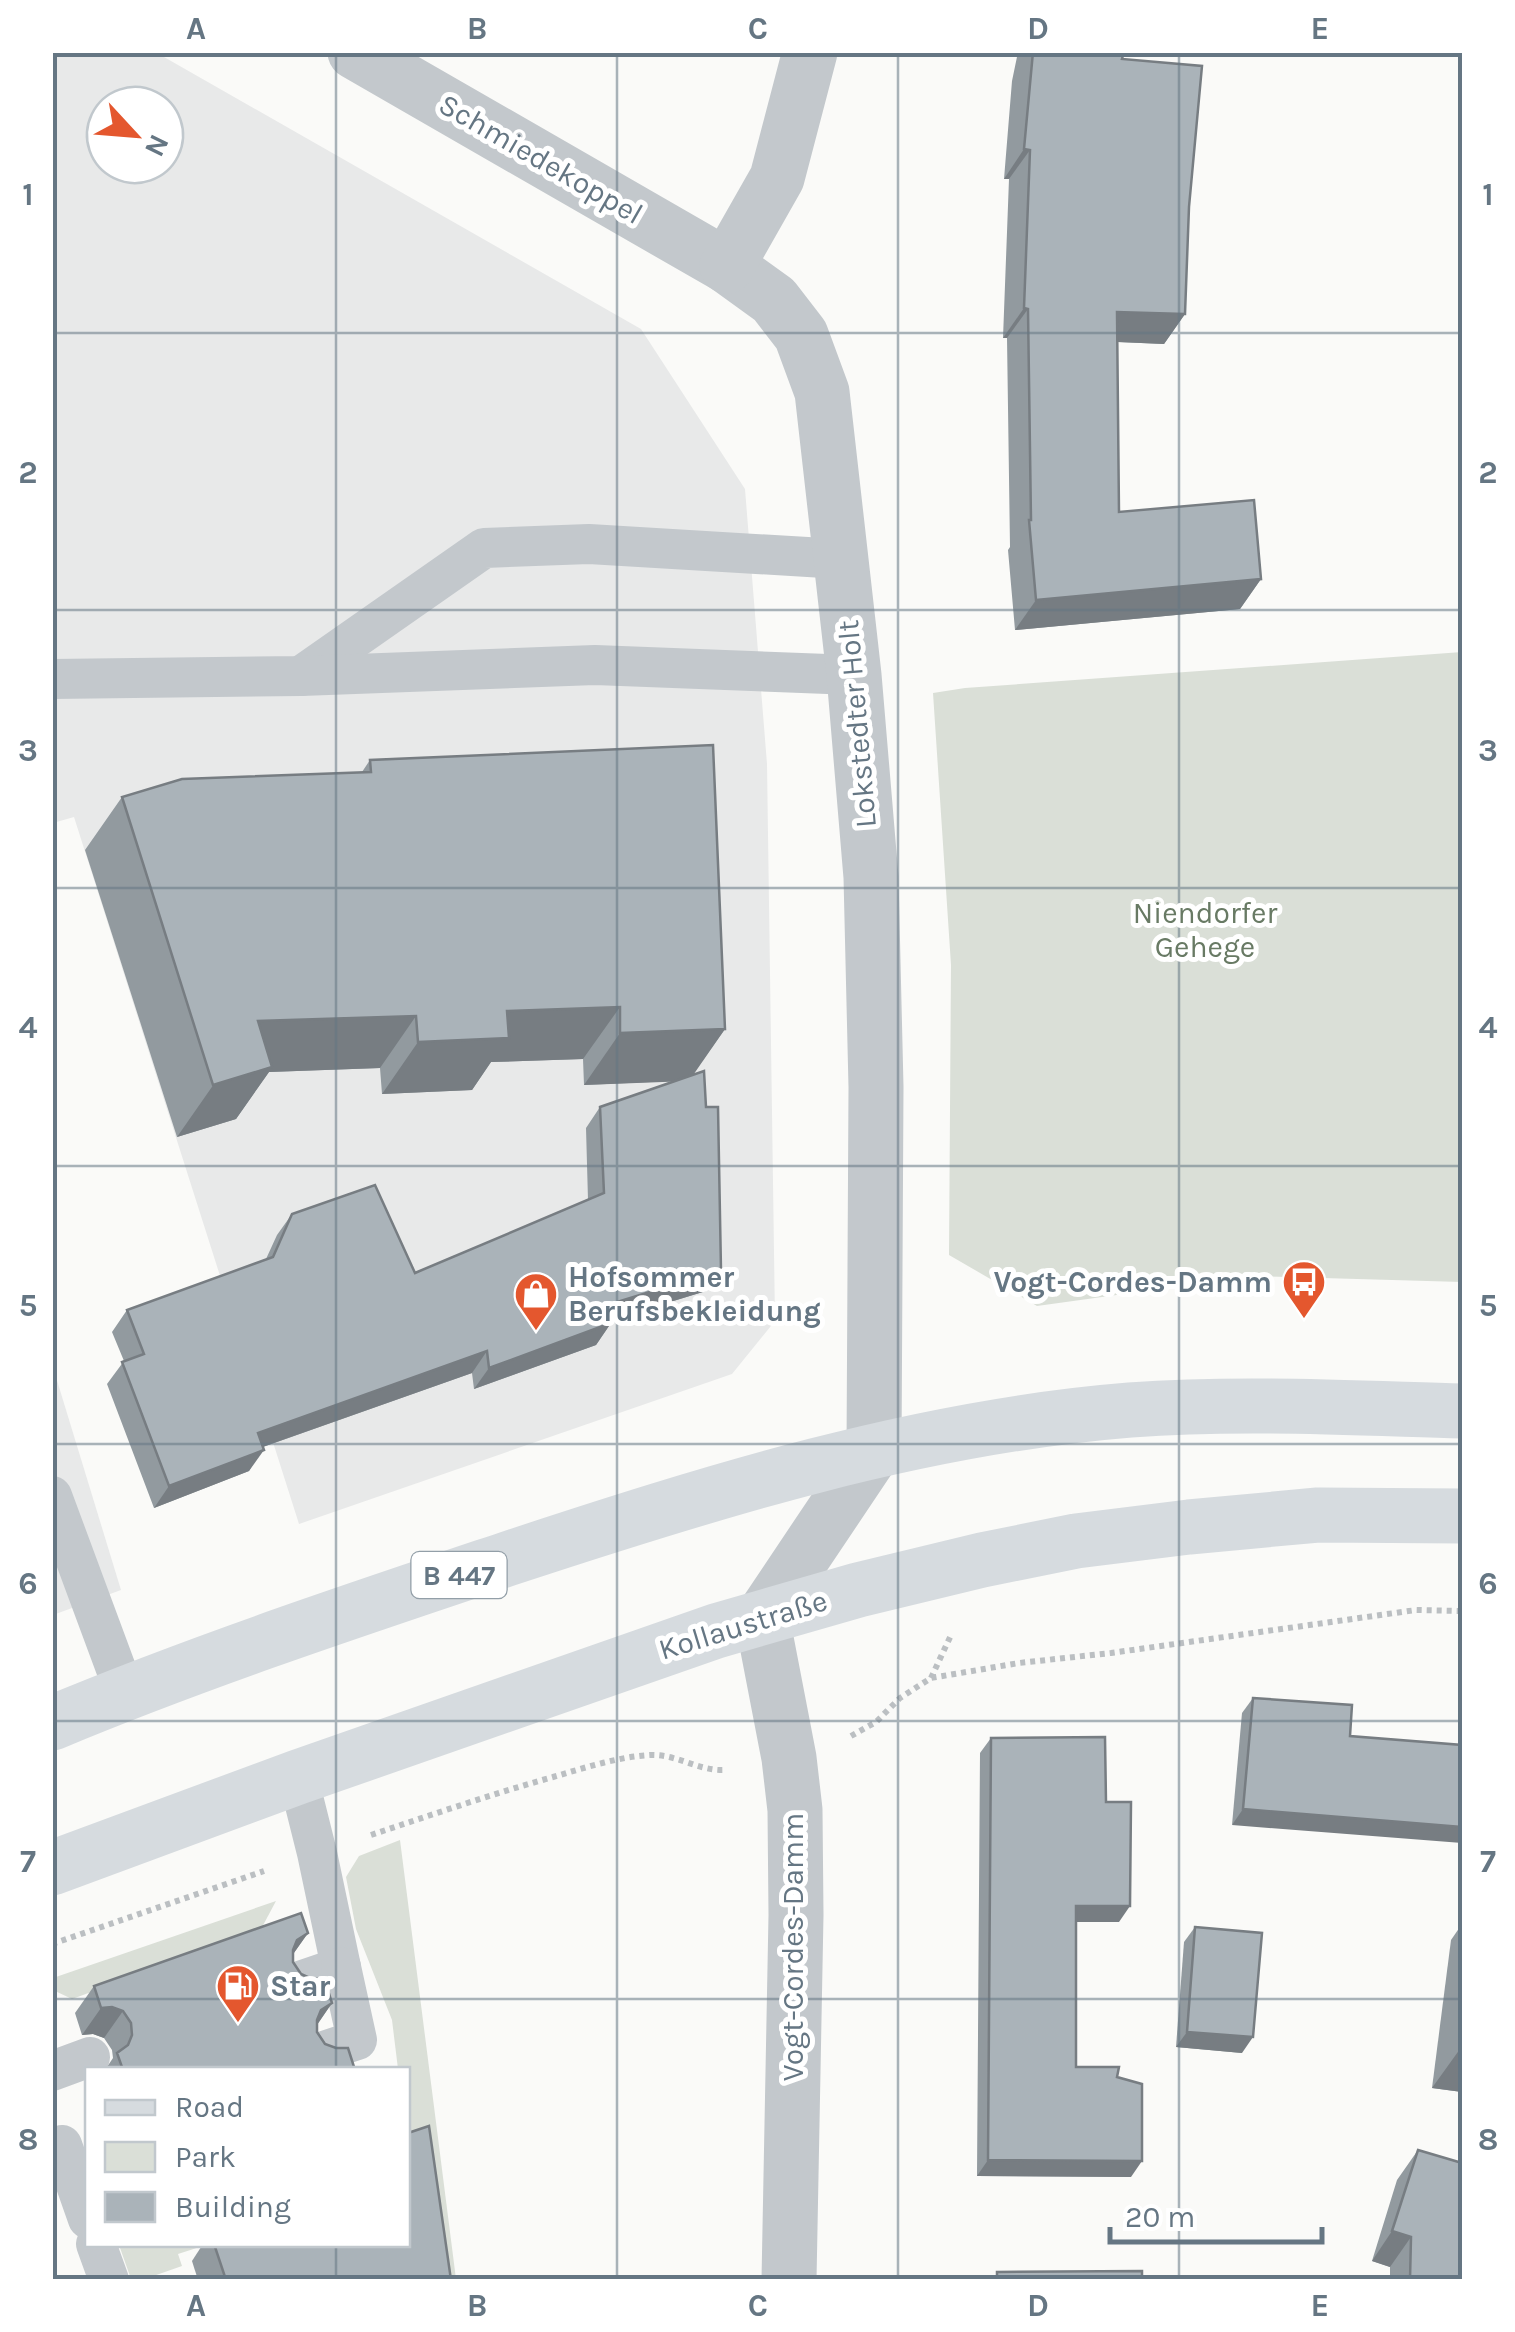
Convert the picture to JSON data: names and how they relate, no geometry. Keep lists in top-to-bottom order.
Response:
{
  "streets": {
    "main road": ["B 447", "Kollaustraße"],
    "street": ["Schmiedekoppel", "Lokstedter Holt", "Vogt-Cordes-Damm"]
  },
  "crossings": [
    ["Schmiedekoppel", "Lokstedter Holt"],
    ["Lokstedter Holt", "B 447"],
    ["Kollaustraße", "Vogt-Cordes-Damm"]
  ],
  "parks": ["Niendorfer Gehege"],
  "places": {
    "bus stop": ["Vogt-Cordes-Damm"],
    "shop": ["Hofsommer Berufsbekleidung"],
    "fuel station": ["Star"]
  },
  "legend": ["Road", "Park", "Building"],
  "scale_bar": "20 m",
  "north": "bottom right",
  "grid": {
    "columns": [
      "A",
      "B",
      "C",
      "D",
      "E"
    ],
    "rows": [
      "1",
      "2",
      "3",
      "4",
      "5",
      "6",
      "7",
      "8"
    ]
  }
}
